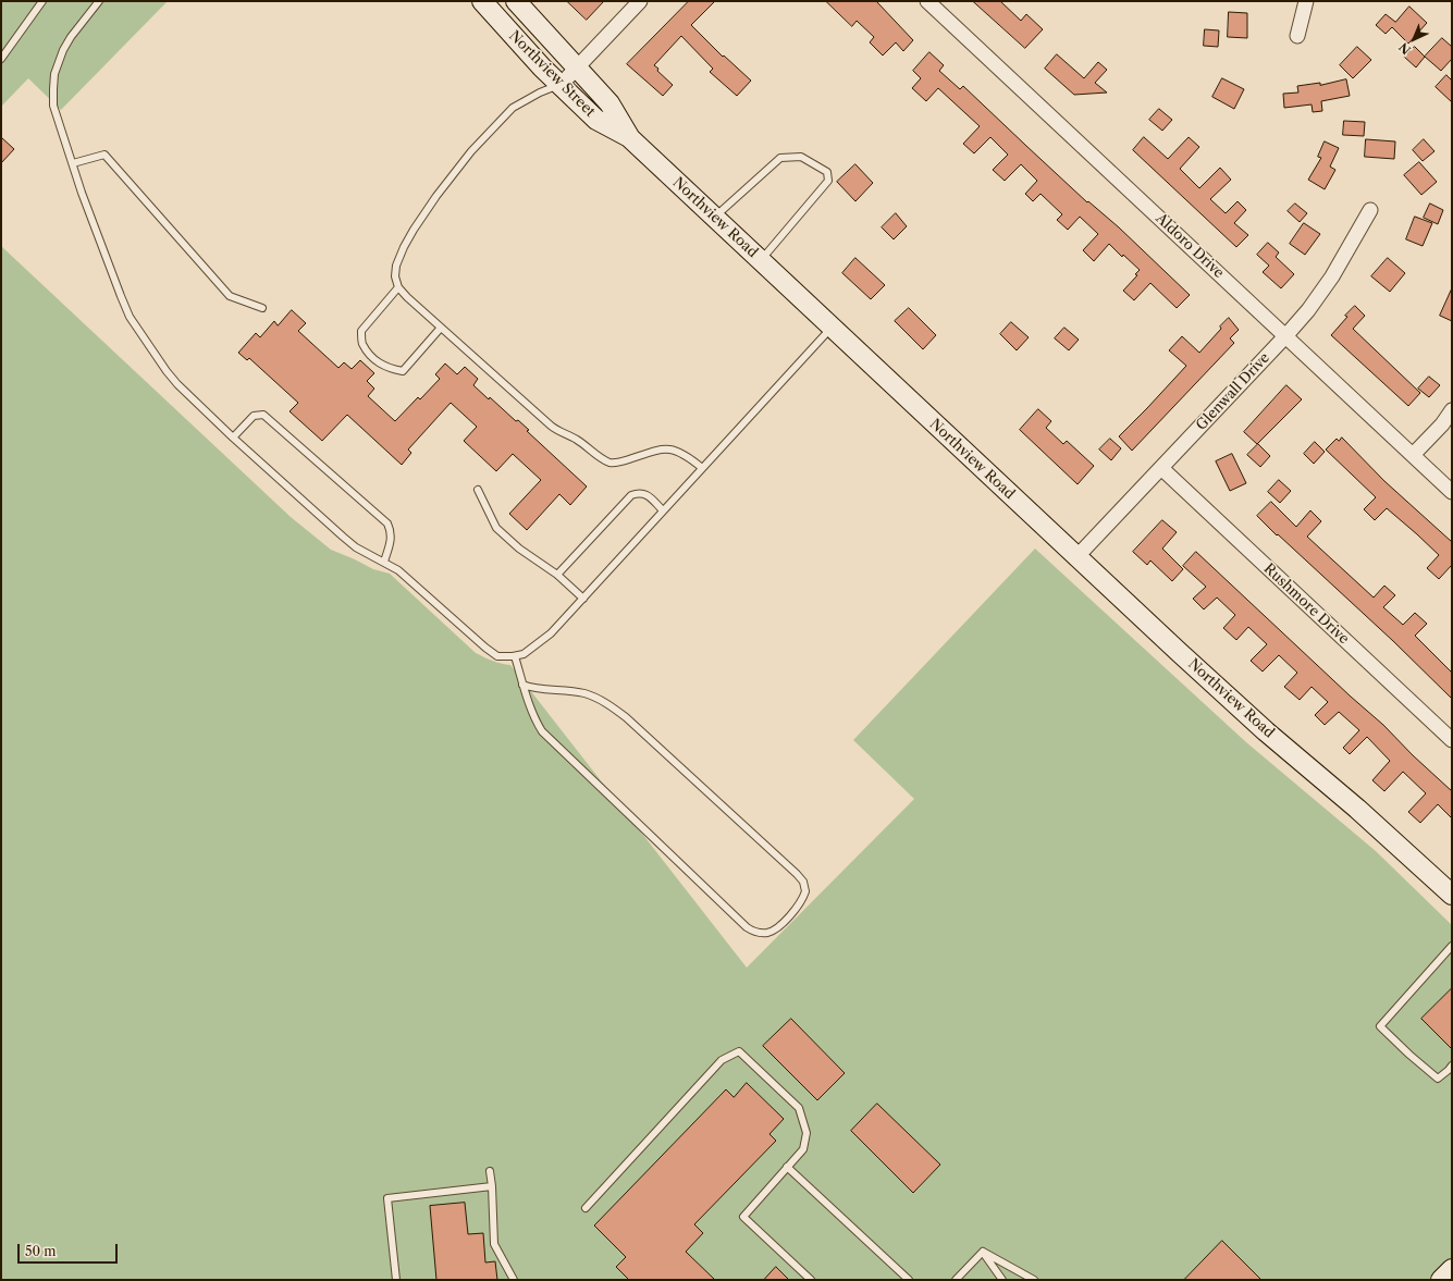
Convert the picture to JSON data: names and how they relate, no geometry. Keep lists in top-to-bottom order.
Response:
{
  "streets": {
    "street": [
      "Northview Street",
      "Northview Road",
      "Aldoro Drive",
      "Glenwall Drive",
      "Rushmore Drive"
    ]
  },
  "crossings": [
    ["Northview Street", "Northview Road"],
    ["Northview Road", "Glenwall Drive"],
    ["Aldoro Drive", "Glenwall Drive"],
    ["Glenwall Drive", "Rushmore Drive"]
  ],
  "scale_bar": "50 m",
  "north": "bottom left"
}
